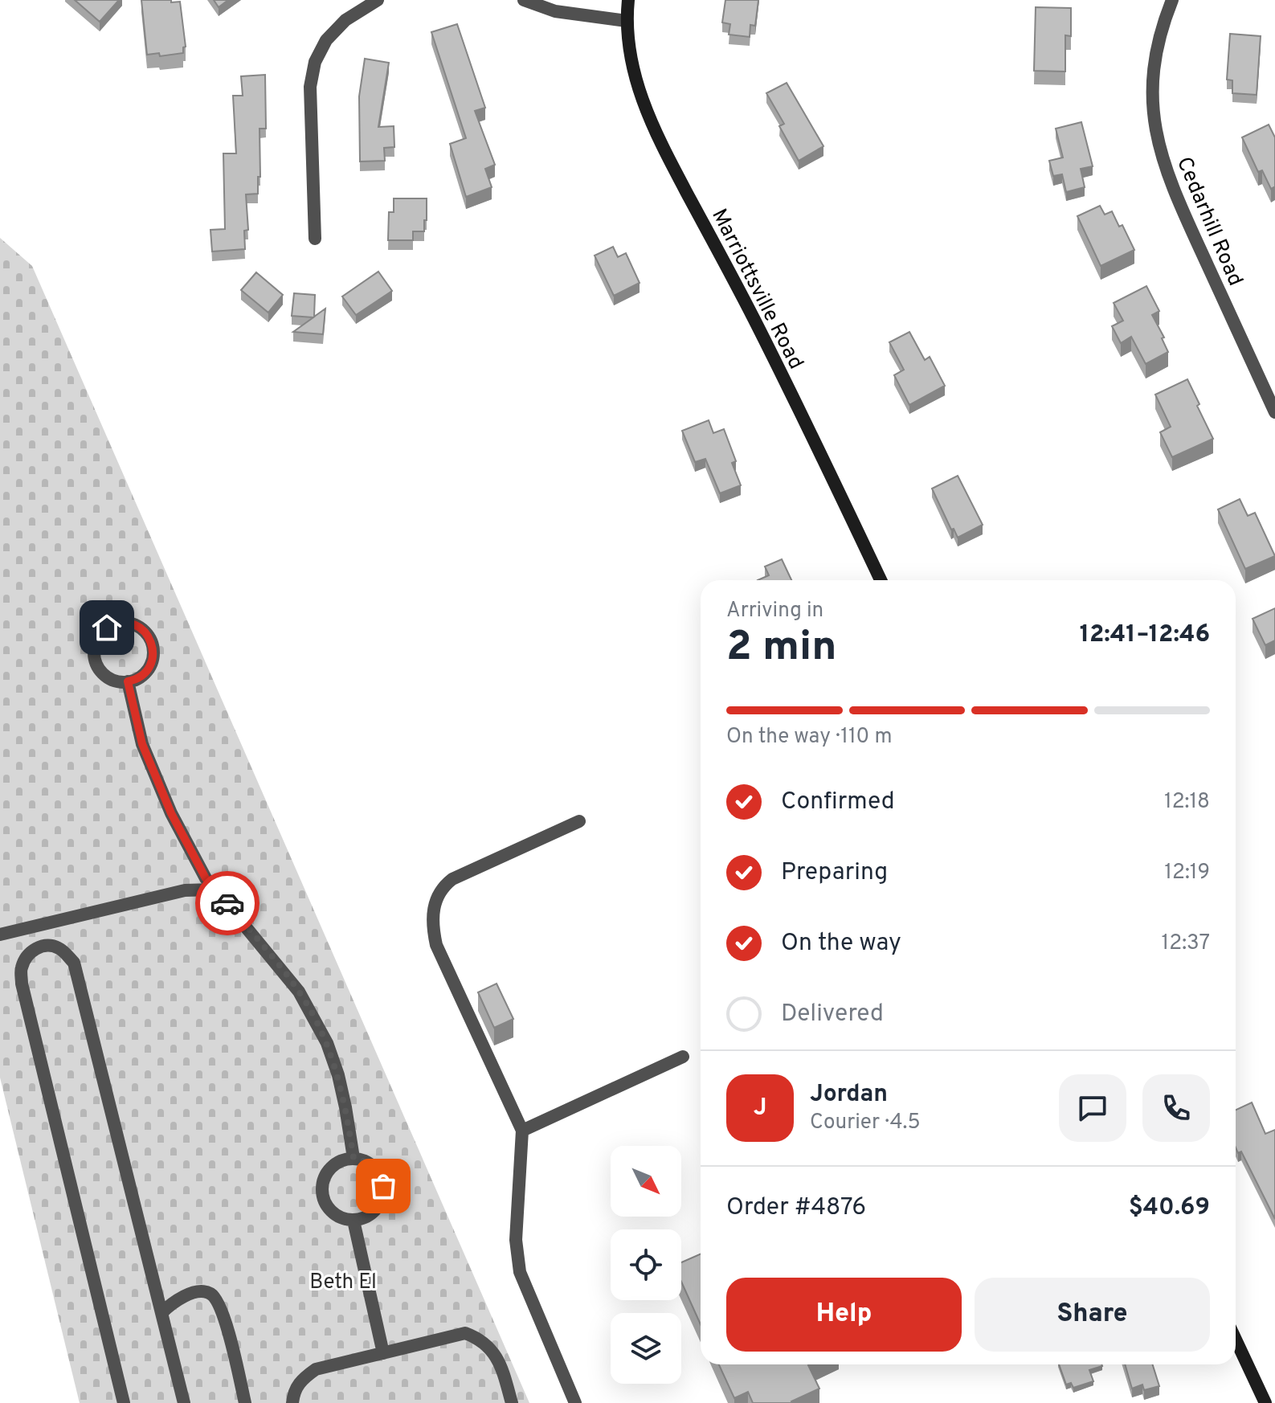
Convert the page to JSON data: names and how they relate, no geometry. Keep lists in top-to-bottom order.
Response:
{
  "streets": {
    "main road": ["Marriottsville Road"],
    "street": ["Cedarhill Road"]
  },
  "parks": ["Beth El"],
  "north": "bottom right",
  "page": {
    "heading": ["2 min", "Arriving in", "12:41–12:46"],
    "panel": [
      "Jordan",
      "Courier · 4.5",
      "Order #4876",
      "$40.69"
    ],
    "bar": "On the way · 110 m",
    "list": [
      ["Confirmed", "12:18"],
      ["Preparing", "12:19"],
      ["On the way", "12:37"],
      "Delivered"
    ],
    "round": "J",
    "buttons": ["Help", "Share"]
  }
}
